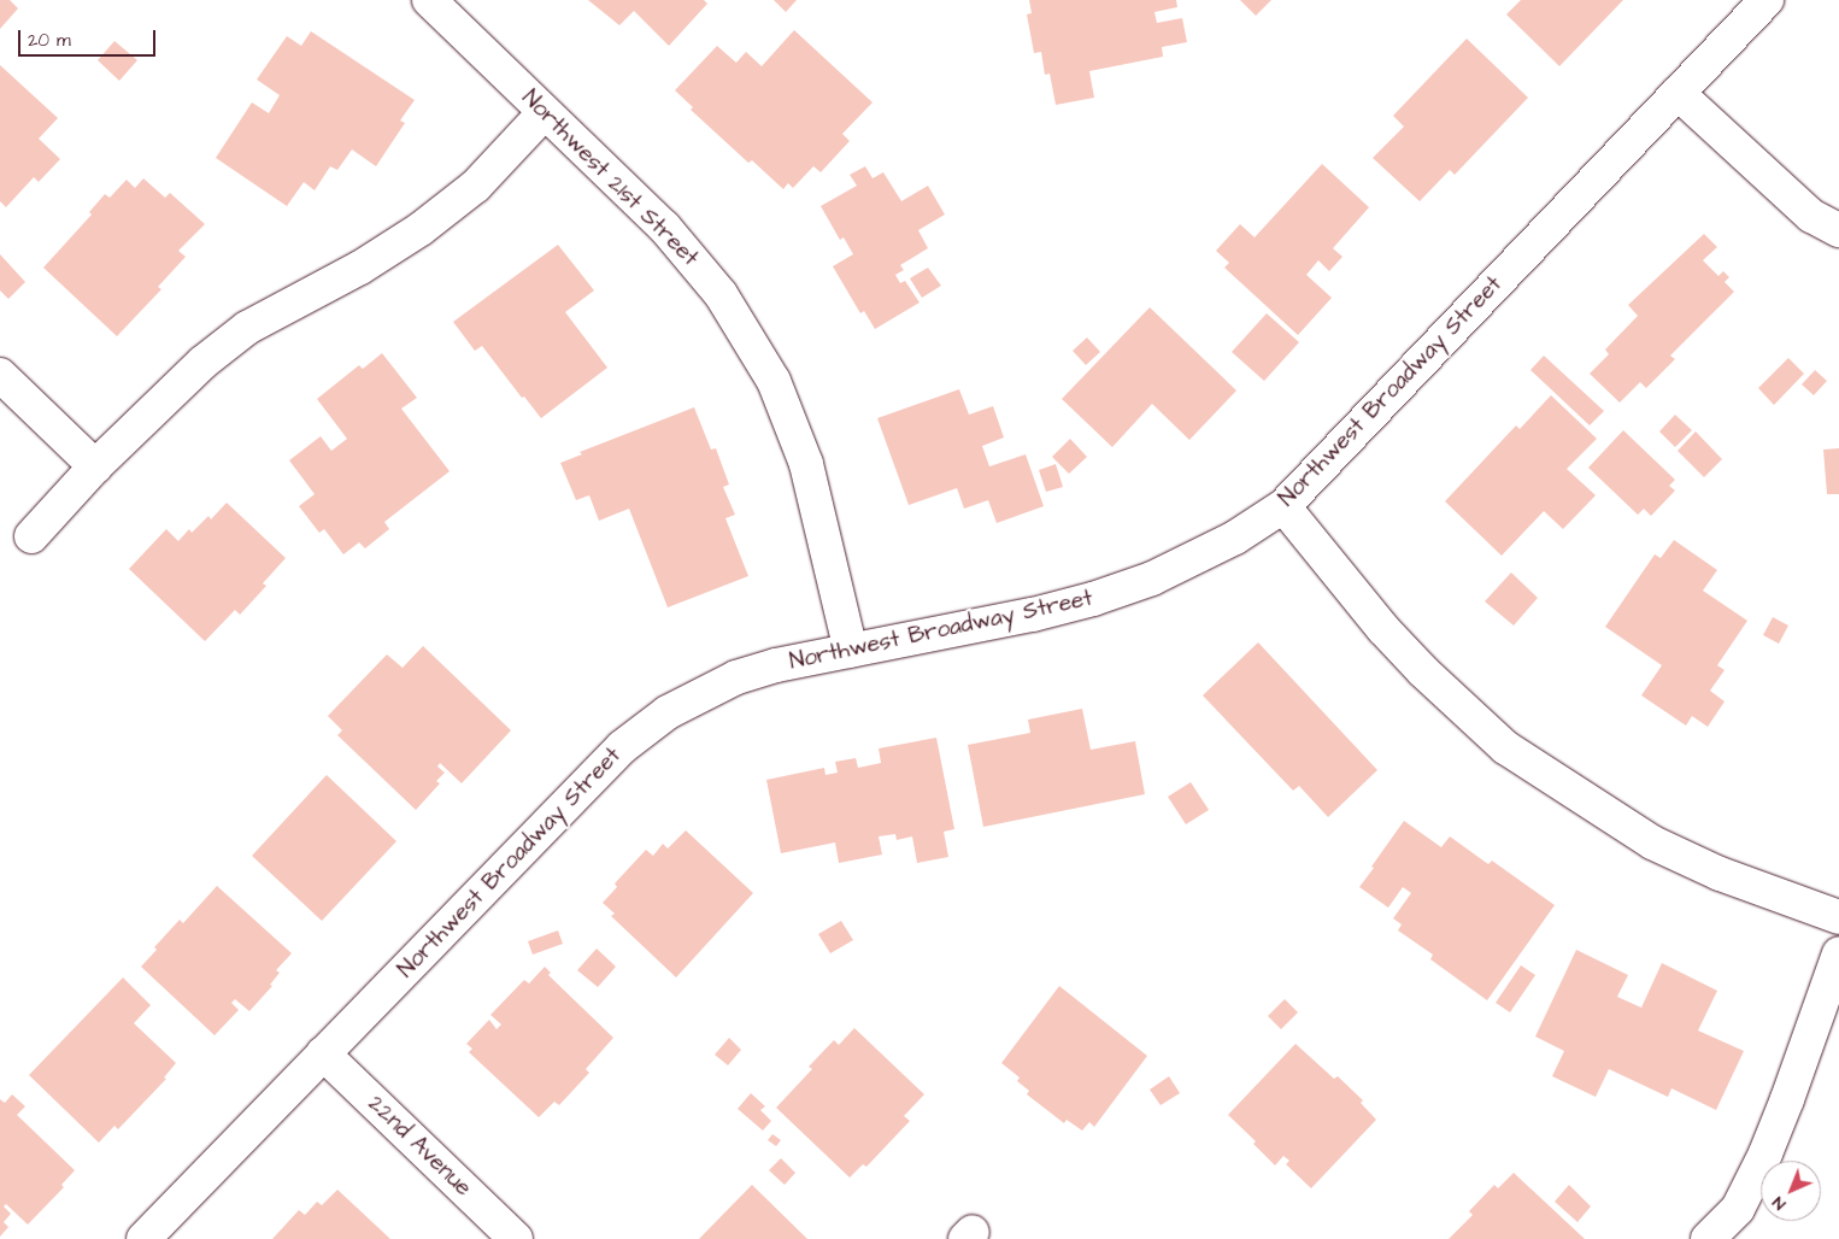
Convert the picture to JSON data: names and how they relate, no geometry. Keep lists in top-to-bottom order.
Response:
{
  "streets": {
    "street": ["Northwest 21st Street", "Northwest Broadway Street", "22nd Avenue"]
  },
  "crossings": [
    ["Northwest 21st Street", "Northwest Broadway Street"],
    ["Northwest Broadway Street", "22nd Avenue"]
  ],
  "scale_bar": "20 m",
  "north": "bottom left"
}
